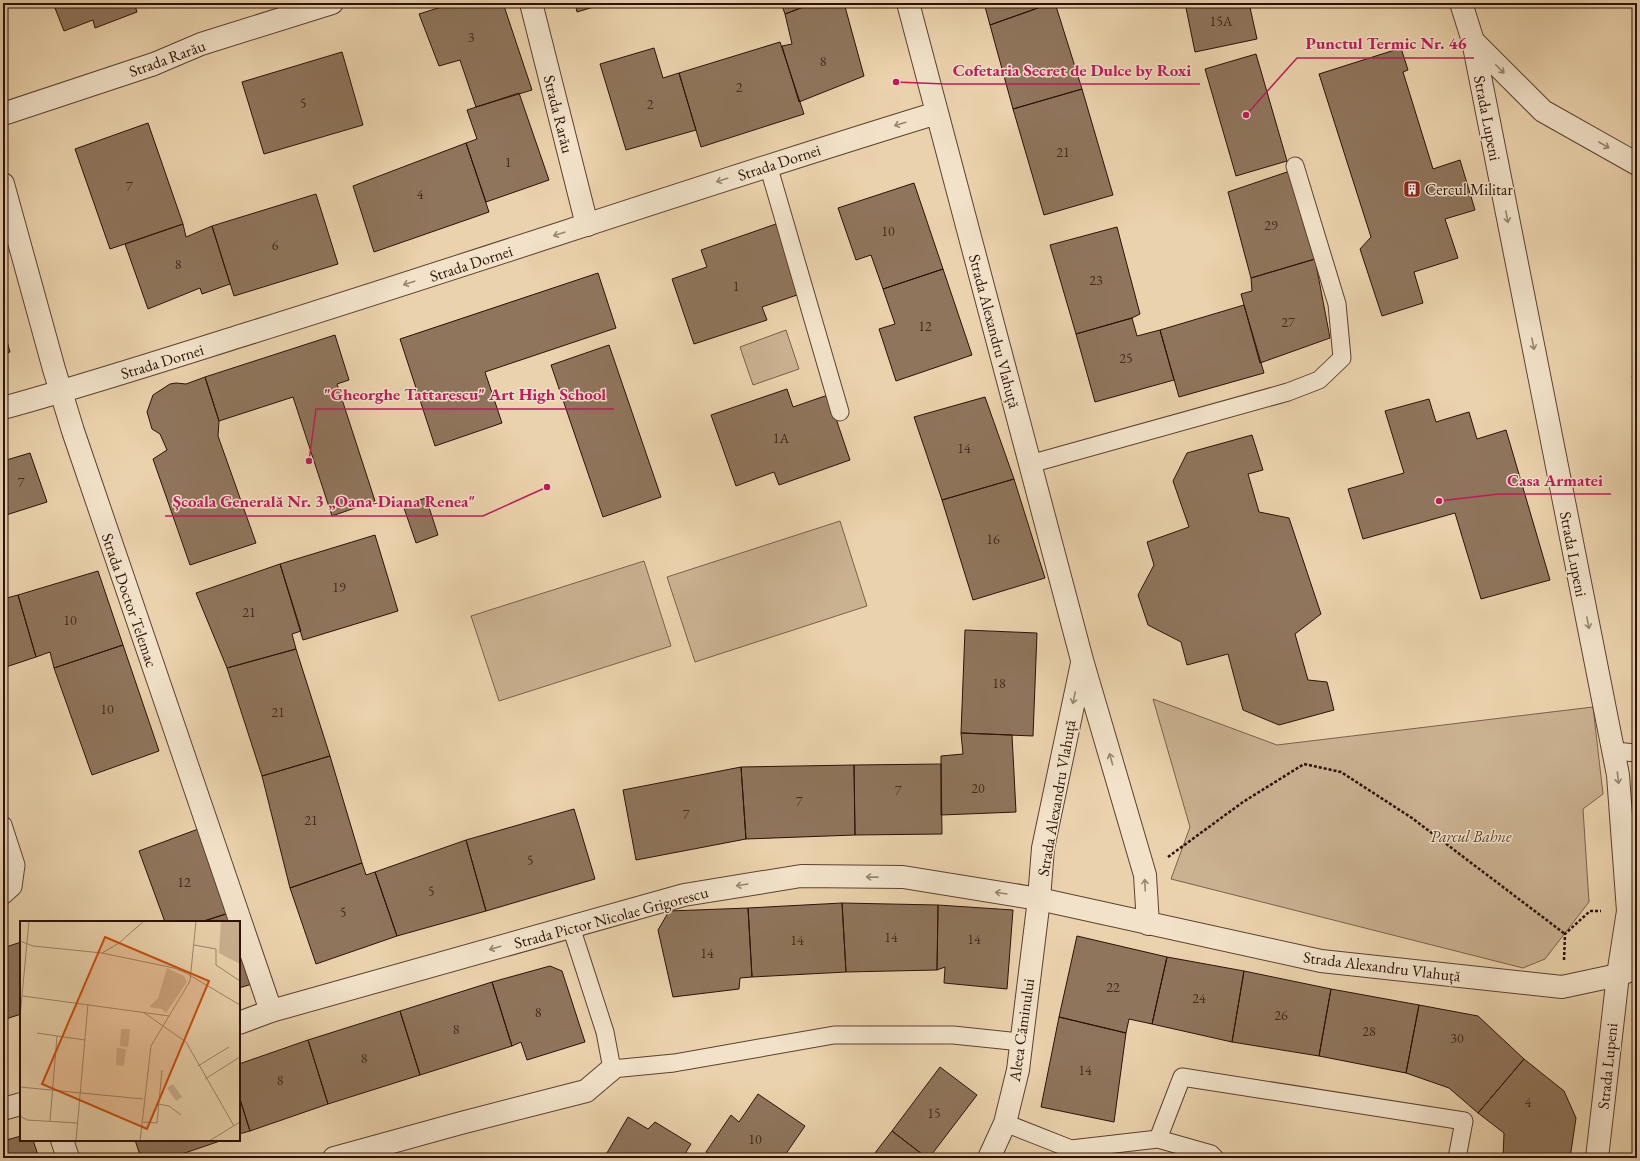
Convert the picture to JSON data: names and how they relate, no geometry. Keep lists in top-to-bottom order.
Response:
{
  "streets": {
    "street": [
      "Strada Rarău",
      "Strada Lupeni",
      "Strada Dornei",
      "Strada Alexandru Vlahuță",
      "Strada Doctor Telemac",
      "Strada Pictor Nicolae Grigorescu",
      "Aleea Căminului"
    ]
  },
  "crossings": [
    ["Strada Rarău", "Strada Dornei"],
    ["Strada Lupeni", "Strada Alexandru Vlahuță"],
    ["Strada Dornei", "Strada Alexandru Vlahuță"],
    ["Strada Dornei", "Strada Doctor Telemac"],
    ["Strada Alexandru Vlahuță", "Strada Pictor Nicolae Grigorescu"],
    ["Strada Alexandru Vlahuță", "Aleea Căminului"],
    ["Strada Doctor Telemac", "Strada Pictor Nicolae Grigorescu"],
    ["Strada Pictor Nicolae Grigorescu", "Aleea Căminului"]
  ],
  "one_way": ["Strada Lupeni", "Strada Dornei"],
  "parks": ["Parcul Bahne"],
  "places": {
    "other": [
      "Cofetaria Secret de Dulce by Roxi",
      "Punctul Termic Nr. 46",
      "\"Gheorghe Tattarescu\" Art High School",
      "Școala Generală Nr. 3 „Oana-Diana Renea\"",
      "Casa Armatei"
    ],
    "building": ["Cercul Militar"]
  },
  "house_numbers": [
    "15A",
    "3",
    "8",
    "2",
    "5",
    "2",
    "21",
    "1",
    "7",
    "4",
    "29",
    "10",
    "6",
    "8",
    "23",
    "1",
    "27",
    "12",
    "25",
    "1A",
    "14",
    "7",
    "16",
    "19",
    "21",
    "10",
    "18",
    "10",
    "21",
    "20",
    "7",
    "7",
    "7",
    "21",
    "5",
    "12",
    "5",
    "5",
    "14",
    "14",
    "14",
    "14",
    "22",
    "24",
    "8",
    "26",
    "8",
    "28",
    "30",
    "8",
    "14",
    "8",
    "4",
    "15",
    "10"
  ]
}
